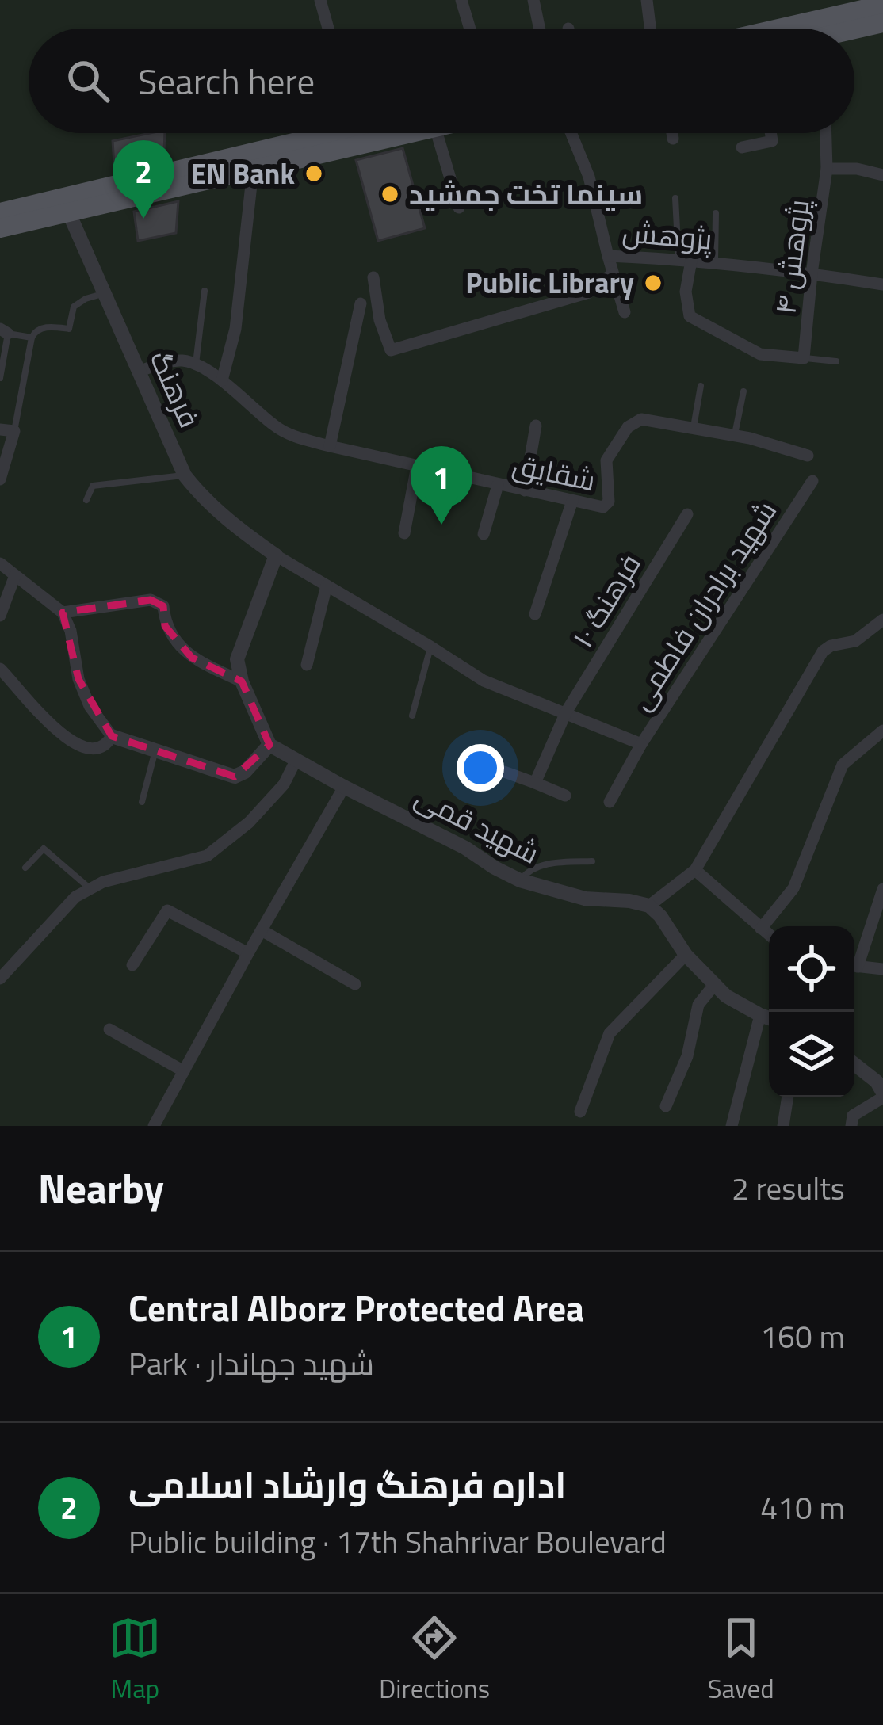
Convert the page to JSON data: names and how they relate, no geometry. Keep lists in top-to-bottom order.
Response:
{
  "streets": {
    "street": [
      "پژوهش",
      "پژوهش ۴",
      "فرهنگ",
      "شقایق",
      "فرهنگ ۱۰",
      "شهید برادران فاطمی",
      "شهید قمی"
    ]
  },
  "crossings": [
    ["پژوهش", "پژوهش ۴"],
    ["فرهنگ", "شهید برادران فاطمی"],
    ["فرهنگ ۱۰", "شهید برادران فاطمی"]
  ],
  "places": ["EN Bank", "سینما تخت جمشید", "Public Library"],
  "page": {
    "search": "Search here",
    "pins": ["2", "1"],
    "heading": ["Nearby", "2 results"],
    "list": [
      {
        "mark": "1",
        "name": "Central Alborz Protected Area",
        "note": "Park · شهید جهاندار",
        "value": "160 m"
      },
      {
        "mark": "2",
        "name": "اداره فرهنگ وارشاد اسلامی",
        "note": "Public building · 17th Shahrivar Boulevard",
        "value": "410 m"
      }
    ],
    "nav": ["Map", "Directions", "Saved"]
  }
}
